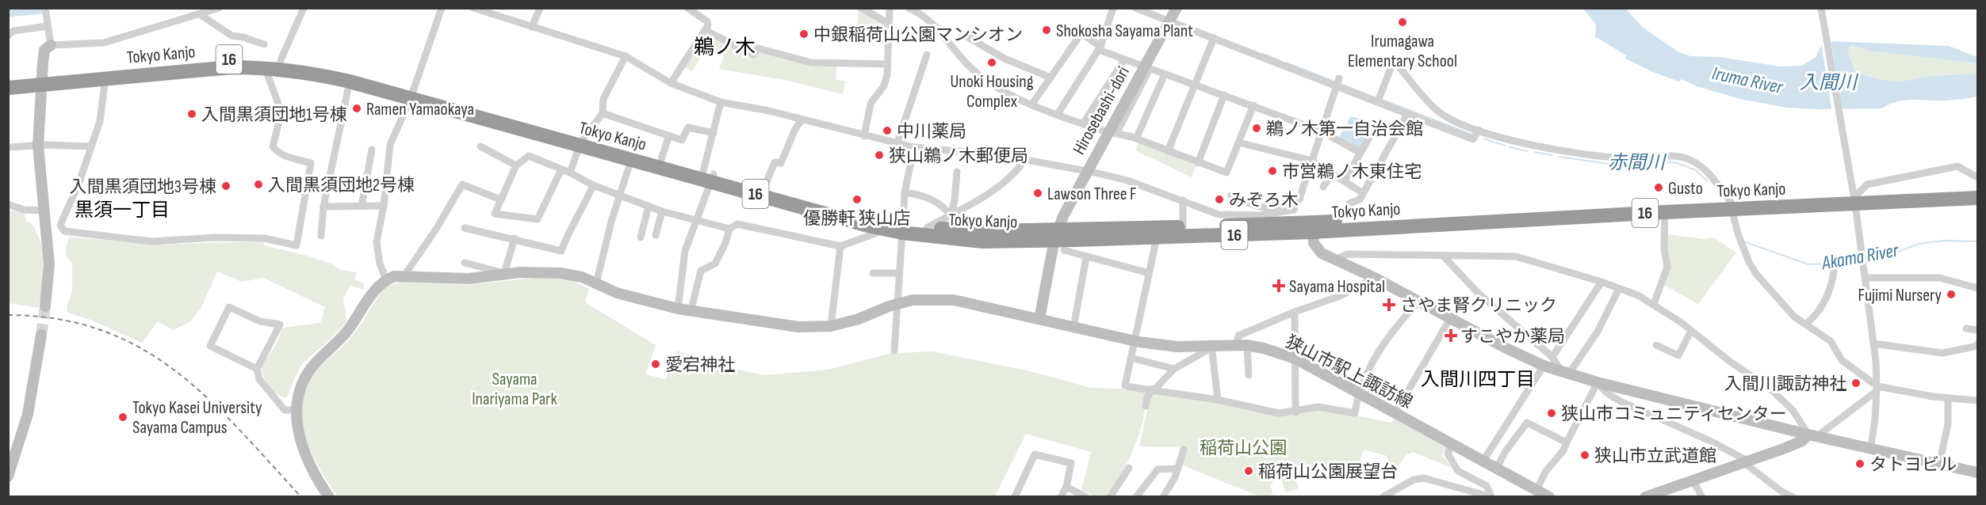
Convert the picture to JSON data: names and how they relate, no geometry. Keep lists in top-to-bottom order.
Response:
{
  "streets": {
    "highway": ["Tokyo Kanjo", "16"],
    "street": ["Hirosebashi-dori", "狭山市駅上諏訪線"]
  },
  "crossings": [
    ["Tokyo Kanjo", "Hirosebashi-dori"]
  ],
  "districts": ["鵜ノ木", "黒須一丁目", "入間川四丁目"],
  "water": [
    "Iruma River",
    "入間川",
    "赤間川",
    "Akama River"
  ],
  "parks": ["Sayama Inariyama Park", "稲荷山公園"],
  "places": {
    "other": [
      "Irumagawa Elementary School",
      "Shokosha Sayama Plant",
      "中銀稲荷山公園マンシオン",
      "Unoki Housing Complex",
      "Ramen Yamaokaya",
      "入間黒須団地1号棟",
      "鵜ノ木第一自治会館",
      "中川薬局",
      "狭山鵜ノ木郵便局",
      "市営鵜ノ木東住宅",
      "入間黒須団地2号棟",
      "入間黒須団地3号棟",
      "Gusto",
      "Lawson Three F",
      "優勝軒 狭山店",
      "みぞろ木",
      "Fujimi Nursery",
      "愛宕神社",
      "入間川諏訪神社",
      "狭山市コミュニティセンター",
      "Tokyo Kasei University Sayama Campus",
      "狭山市立武道館",
      "タトヨビル",
      "稲荷山公園展望台"
    ],
    "health": ["Sayama Hospital", "さやま腎クリニック", "すこやか薬局"]
  }
}
